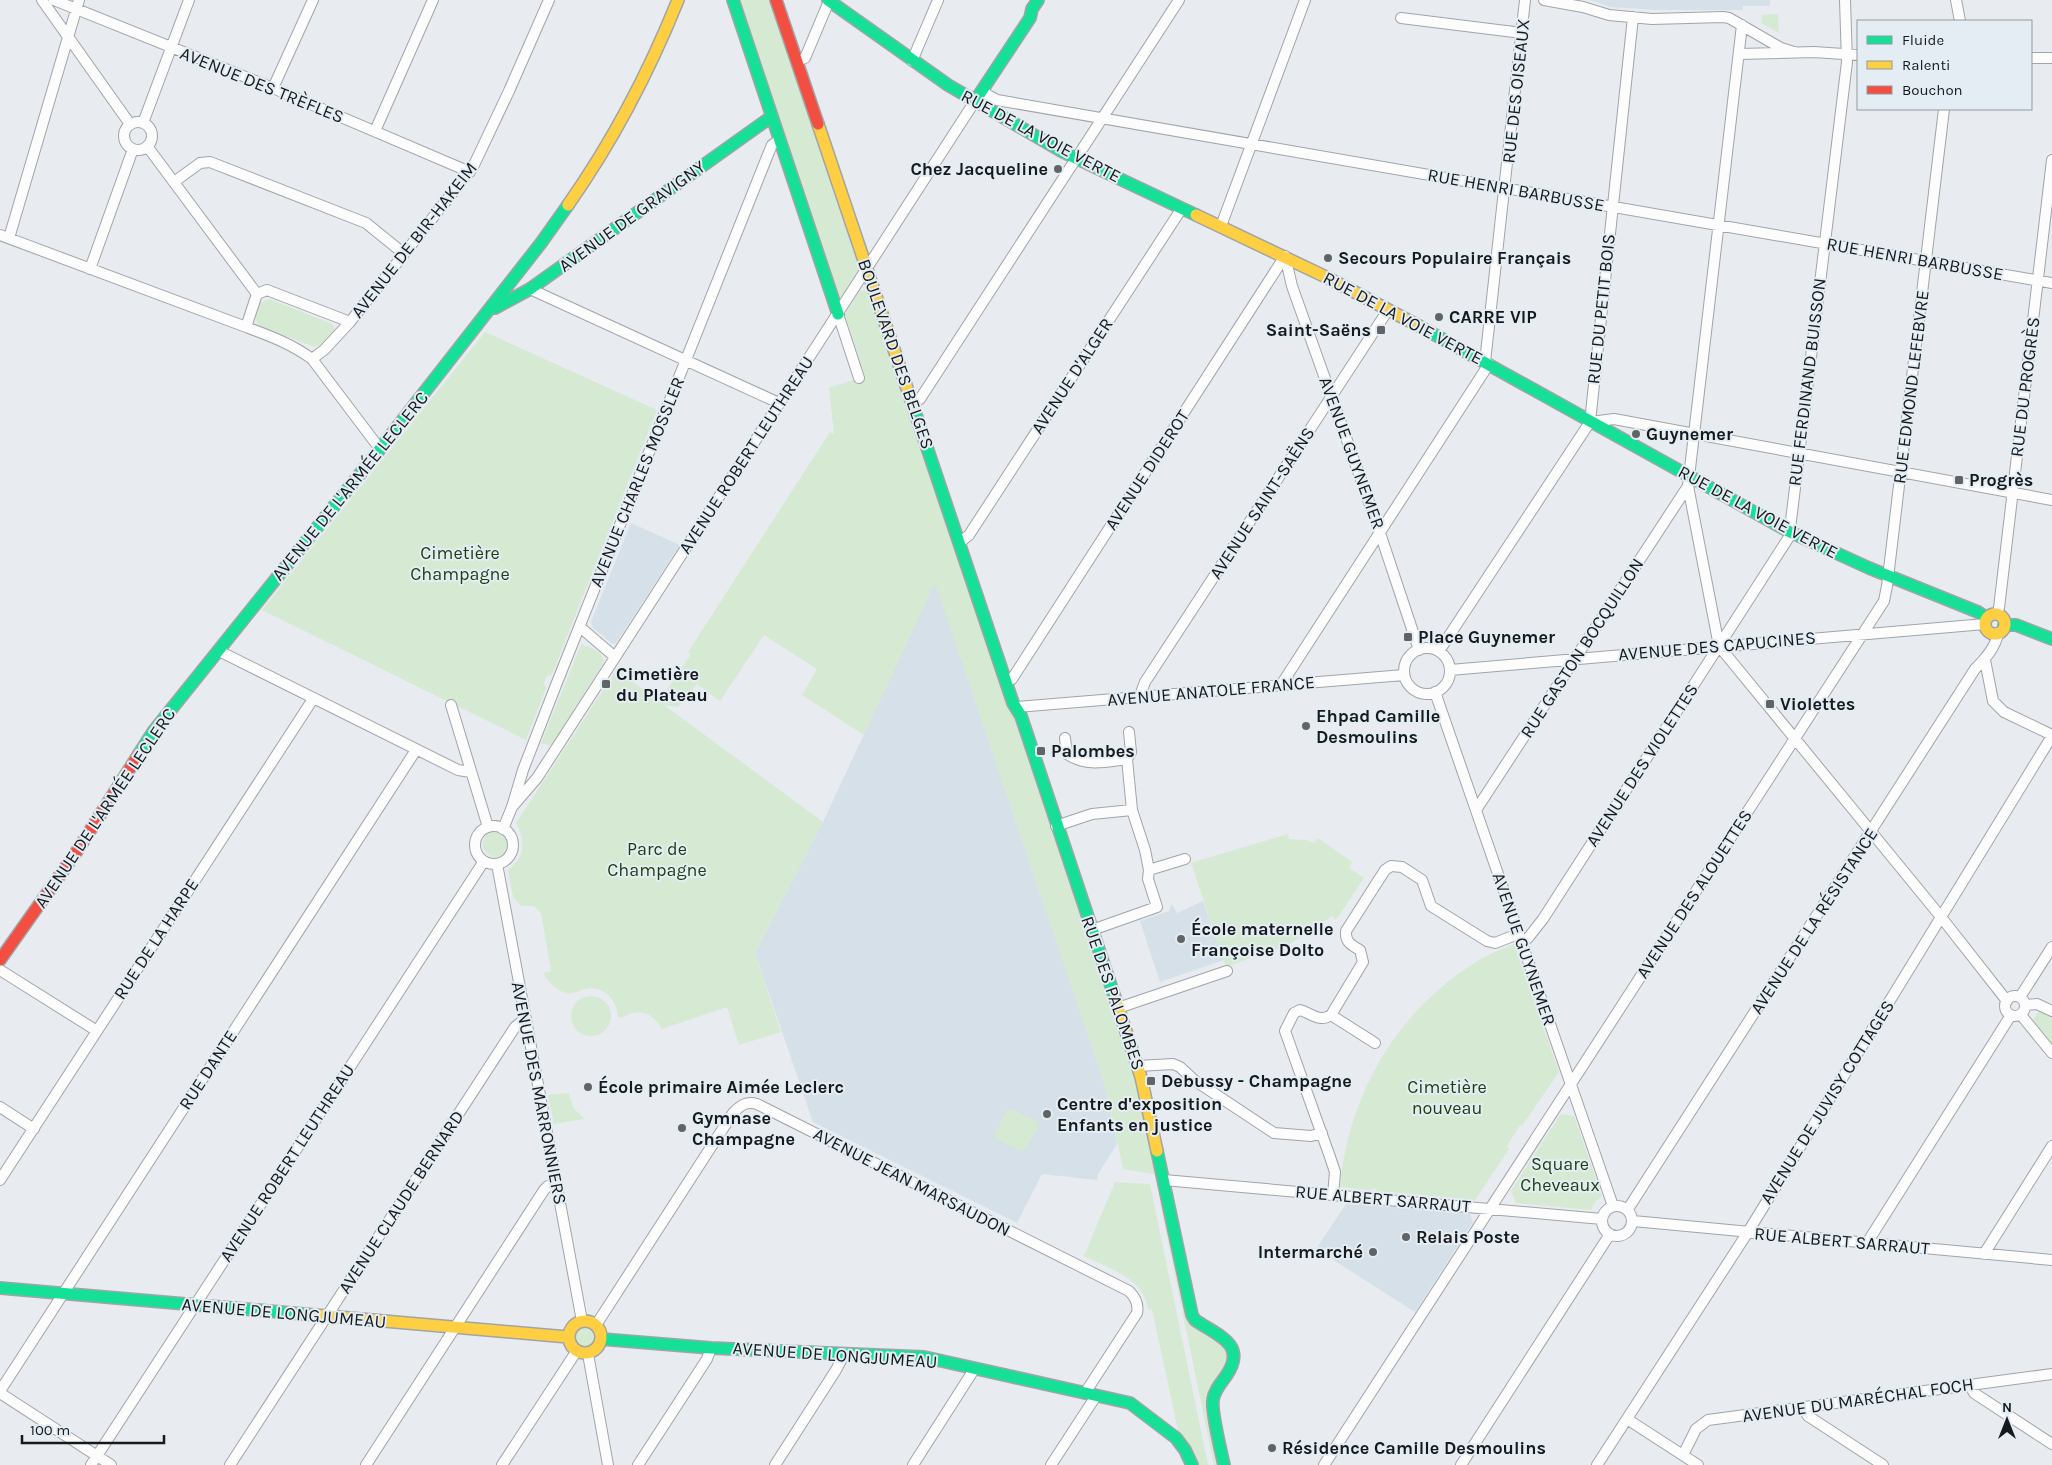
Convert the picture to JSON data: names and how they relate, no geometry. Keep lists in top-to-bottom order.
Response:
{
  "streets": {
    "street": [
      "AVENUE DES TRÈFLES",
      "RUE DES OISEAUX",
      "RUE DE LA VOIE VERTE",
      "RUE HENRI BARBUSSE",
      "AVENUE DE GRAVIGNY",
      "AVENUE DE BIR-HAKEIM",
      "RUE DU PETIT BOIS",
      "BOULEVARD DES BELGES",
      "AVENUE D'ALGER",
      "RUE FERDINAND BUISSON",
      "RUE EDMOND LEFEBVRE",
      "RUE DU PROGRÈS",
      "AVENUE GUYNEMER",
      "AVENUE ROBERT LEUTHREAU",
      "AVENUE DIDEROT",
      "AVENUE CHARLES MOSSLER",
      "AVENUE DE L'ARMÉE LECLERC",
      "AVENUE SAINT-SAËNS",
      "AVENUE DES CAPUCINES",
      "RUE GASTON BOCQUILLON",
      "AVENUE ANATOLE FRANCE",
      "AVENUE DES VIOLETTES",
      "AVENUE DES ALOUETTES",
      "AVENUE DE LA RÉSISTANCE",
      "RUE DE LA HARPE",
      "RUE DES PALOMBES",
      "RUE DANTE",
      "AVENUE DES MARRONNIERS",
      "AVENUE DE JUVISY COTTAGES",
      "AVENUE JEAN MARSAUDON",
      "RUE ALBERT SARRAUT",
      "AVENUE CLAUDE BERNARD",
      "AVENUE DE LONGJUMEAU",
      "AVENUE DU MARÉCHAL FOCH"
    ]
  },
  "crossings": [
    ["AVENUE DES TRÈFLES", "AVENUE DE BIR-HAKEIM"],
    ["RUE DES OISEAUX", "RUE DE LA VOIE VERTE"],
    ["RUE DES OISEAUX", "RUE HENRI BARBUSSE"],
    ["RUE DE LA VOIE VERTE", "RUE DU PETIT BOIS"],
    ["RUE DE LA VOIE VERTE", "AVENUE D'ALGER"],
    ["RUE DE LA VOIE VERTE", "RUE FERDINAND BUISSON"],
    ["RUE DE LA VOIE VERTE", "RUE EDMOND LEFEBVRE"],
    ["RUE DE LA VOIE VERTE", "RUE DU PROGRÈS"],
    ["RUE DE LA VOIE VERTE", "AVENUE GUYNEMER"],
    ["RUE DE LA VOIE VERTE", "AVENUE ROBERT LEUTHREAU"],
    ["RUE DE LA VOIE VERTE", "AVENUE DIDEROT"],
    ["RUE DE LA VOIE VERTE", "AVENUE SAINT-SAËNS"],
    ["RUE DE LA VOIE VERTE", "AVENUE DES CAPUCINES"],
    ["RUE DE LA VOIE VERTE", "RUE GASTON BOCQUILLON"],
    ["RUE DE LA VOIE VERTE", "AVENUE DES VIOLETTES"],
    ["RUE DE LA VOIE VERTE", "AVENUE DES ALOUETTES"],
    ["RUE DE LA VOIE VERTE", "AVENUE DE LA RÉSISTANCE"],
    ["RUE HENRI BARBUSSE", "RUE DU PETIT BOIS"],
    ["RUE HENRI BARBUSSE", "RUE FERDINAND BUISSON"],
    ["RUE HENRI BARBUSSE", "RUE EDMOND LEFEBVRE"],
    ["RUE HENRI BARBUSSE", "RUE DU PROGRÈS"],
    ["AVENUE DE GRAVIGNY", "AVENUE DE L'ARMÉE LECLERC"],
    ["BOULEVARD DES BELGES", "AVENUE D'ALGER"],
    ["BOULEVARD DES BELGES", "AVENUE ROBERT LEUTHREAU"],
    ["BOULEVARD DES BELGES", "AVENUE DIDEROT"],
    ["BOULEVARD DES BELGES", "AVENUE ANATOLE FRANCE"],
    ["BOULEVARD DES BELGES", "RUE DES PALOMBES"],
    ["RUE FERDINAND BUISSON", "AVENUE DES VIOLETTES"],
    ["RUE EDMOND LEFEBVRE", "AVENUE DES ALOUETTES"],
    ["RUE DU PROGRÈS", "AVENUE DES CAPUCINES"],
    ["AVENUE GUYNEMER", "AVENUE DIDEROT"],
    ["AVENUE GUYNEMER", "AVENUE SAINT-SAËNS"],
    ["AVENUE GUYNEMER", "AVENUE DES CAPUCINES"],
    ["AVENUE GUYNEMER", "RUE GASTON BOCQUILLON"],
    ["AVENUE GUYNEMER", "AVENUE ANATOLE FRANCE"],
    ["AVENUE GUYNEMER", "AVENUE DES VIOLETTES"],
    ["AVENUE GUYNEMER", "AVENUE DES ALOUETTES"],
    ["AVENUE GUYNEMER", "AVENUE DE LA RÉSISTANCE"],
    ["AVENUE GUYNEMER", "RUE ALBERT SARRAUT"],
    ["AVENUE ROBERT LEUTHREAU", "AVENUE CHARLES MOSSLER"],
    ["AVENUE ROBERT LEUTHREAU", "AVENUE DES MARRONNIERS"],
    ["AVENUE ROBERT LEUTHREAU", "AVENUE DE LONGJUMEAU"],
    ["AVENUE CHARLES MOSSLER", "AVENUE DES MARRONNIERS"],
    ["AVENUE SAINT-SAËNS", "AVENUE ANATOLE FRANCE"],
    ["AVENUE DES CAPUCINES", "RUE GASTON BOCQUILLON"],
    ["AVENUE DES CAPUCINES", "AVENUE ANATOLE FRANCE"],
    ["AVENUE DES CAPUCINES", "AVENUE DES VIOLETTES"],
    ["AVENUE DES CAPUCINES", "AVENUE DES ALOUETTES"],
    ["AVENUE ANATOLE FRANCE", "RUE DES PALOMBES"],
    ["AVENUE DES ALOUETTES", "RUE ALBERT SARRAUT"],
    ["AVENUE DE LA RÉSISTANCE", "RUE ALBERT SARRAUT"],
    ["RUE DES PALOMBES", "RUE ALBERT SARRAUT"],
    ["RUE DANTE", "AVENUE DE LONGJUMEAU"],
    ["AVENUE DES MARRONNIERS", "AVENUE JEAN MARSAUDON"],
    ["AVENUE DES MARRONNIERS", "AVENUE CLAUDE BERNARD"],
    ["AVENUE DES MARRONNIERS", "AVENUE DE LONGJUMEAU"],
    ["AVENUE DE JUVISY COTTAGES", "RUE ALBERT SARRAUT"],
    ["AVENUE JEAN MARSAUDON", "AVENUE DE LONGJUMEAU"],
    ["AVENUE CLAUDE BERNARD", "AVENUE DE LONGJUMEAU"]
  ],
  "parks": [
    "Cimetière Champagne",
    "Parc de Champagne",
    "Cimetière nouveau",
    "Square Cheveaux"
  ],
  "places": {
    "other": [
      "Chez Jacqueline",
      "Secours Populaire Français",
      "CARRE VIP",
      "Guynemer",
      "Ehpad Camille Desmoulins",
      "École maternelle Françoise Dolto",
      "École primaire Aimée Leclerc",
      "Centre d'exposition Enfants en justice",
      "Gymnase Champagne",
      "Relais Poste",
      "Intermarché",
      "Résidence Camille Desmoulins"
    ],
    "transit": [
      "Saint-Saëns",
      "Progrès",
      "Place Guynemer",
      "Cimetière du Plateau",
      "Violettes",
      "Palombes",
      "Debussy - Champagne"
    ]
  },
  "legend": ["Fluide", "Ralenti", "Bouchon"],
  "scale_bar": "100 m",
  "north": "top"
}
